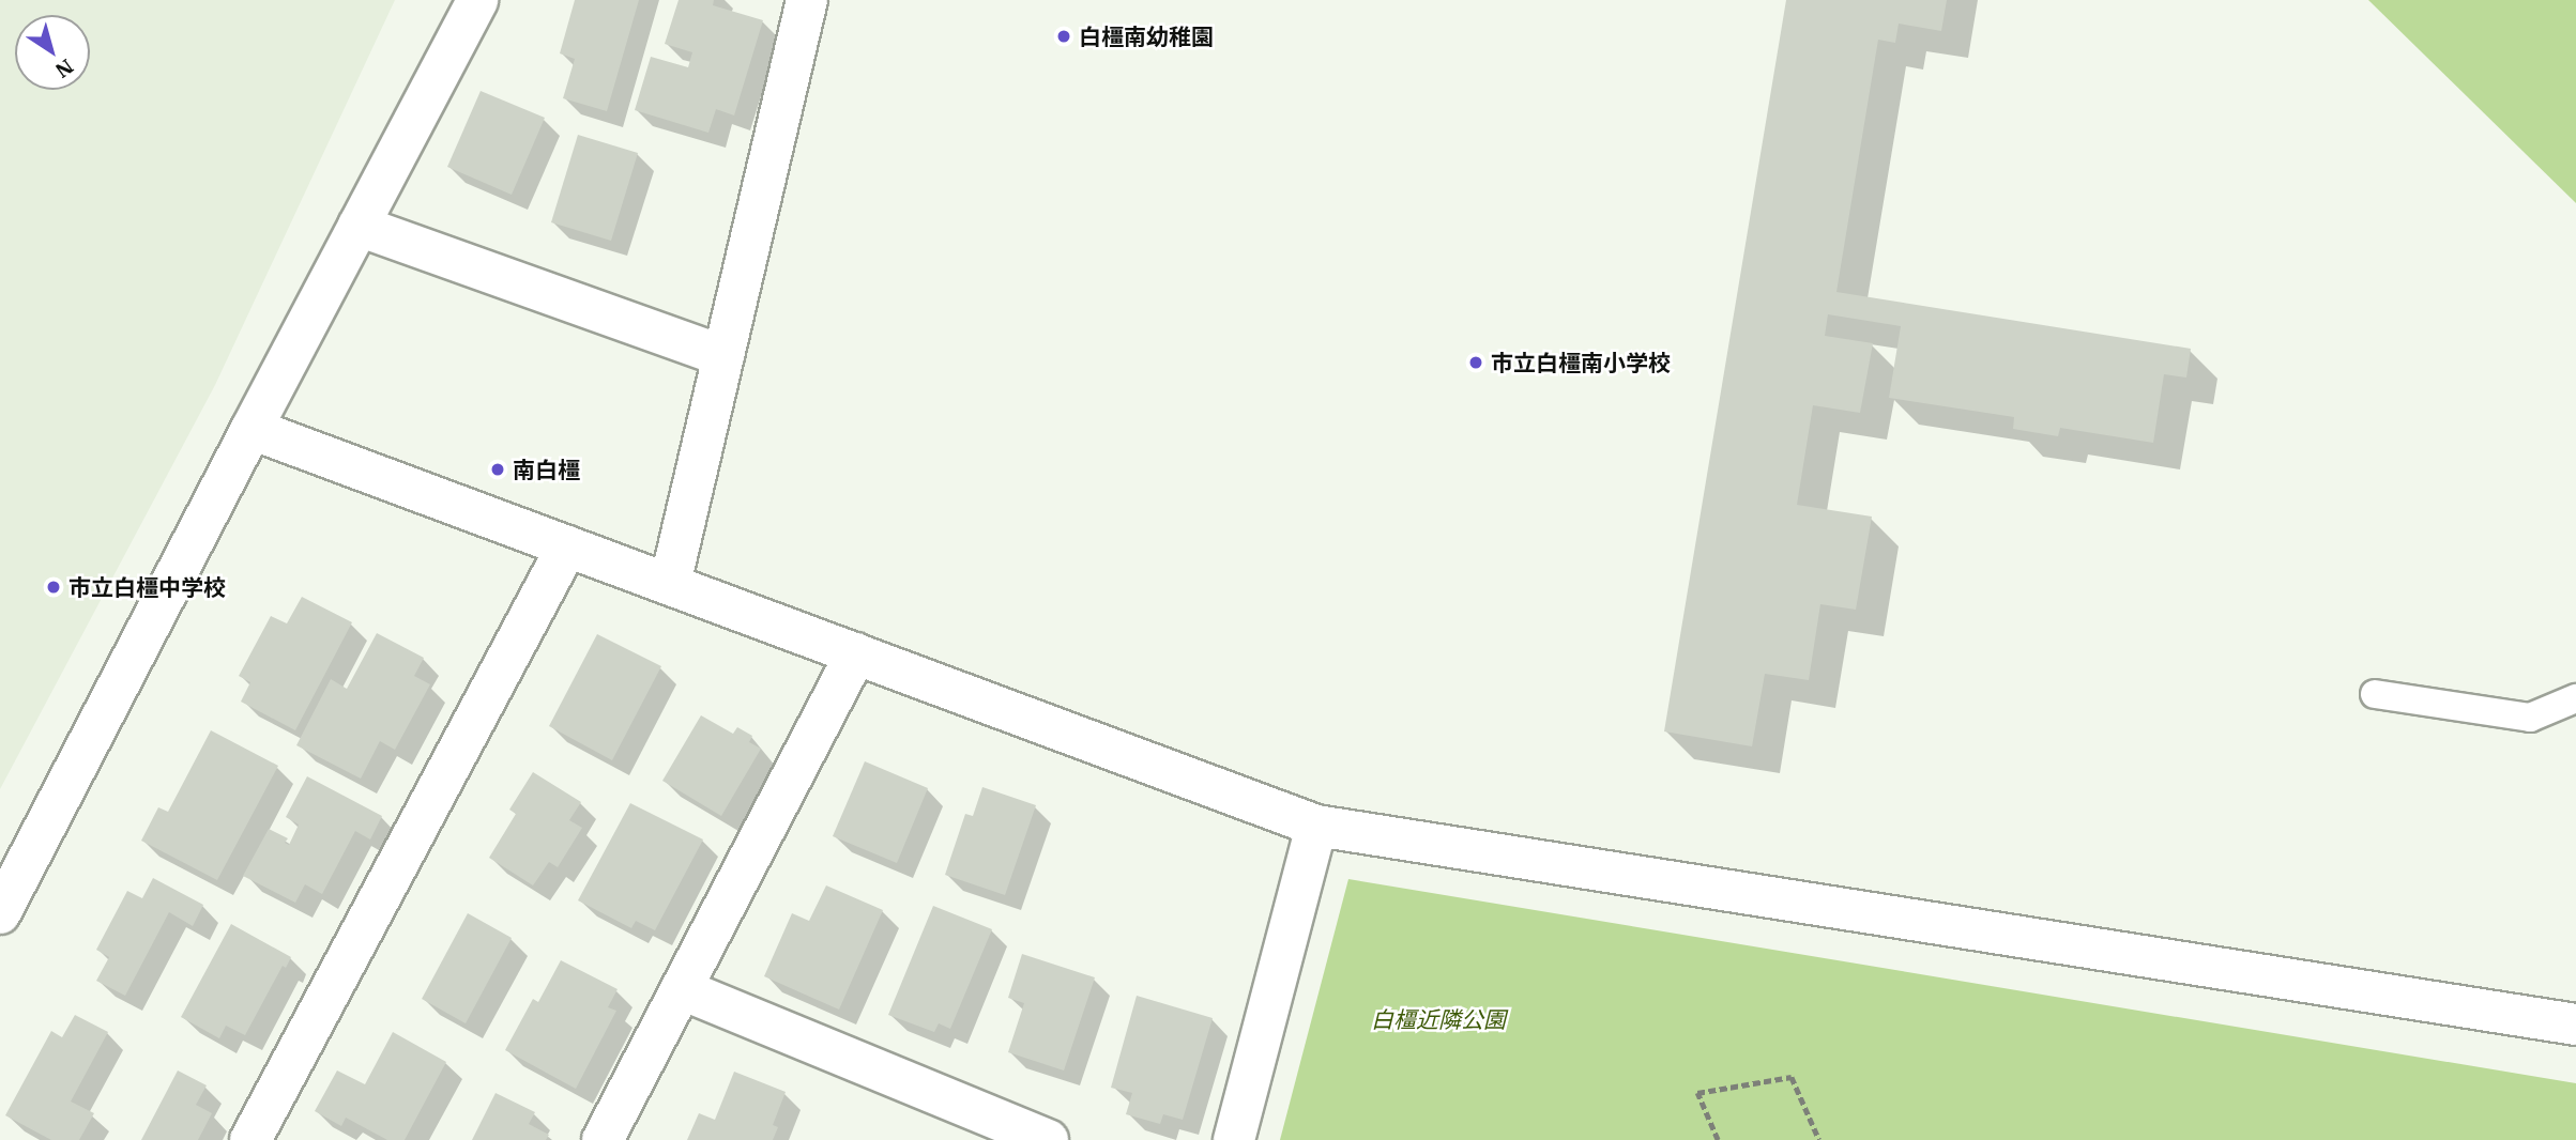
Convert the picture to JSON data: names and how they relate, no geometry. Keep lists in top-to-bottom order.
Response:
{
  "parks": ["白橿近隣公園"],
  "places": [
    "白橿南幼稚園",
    "市立白橿南小学校",
    "南白橿",
    "市立白橿中学校"
  ],
  "north": "bottom right"
}
